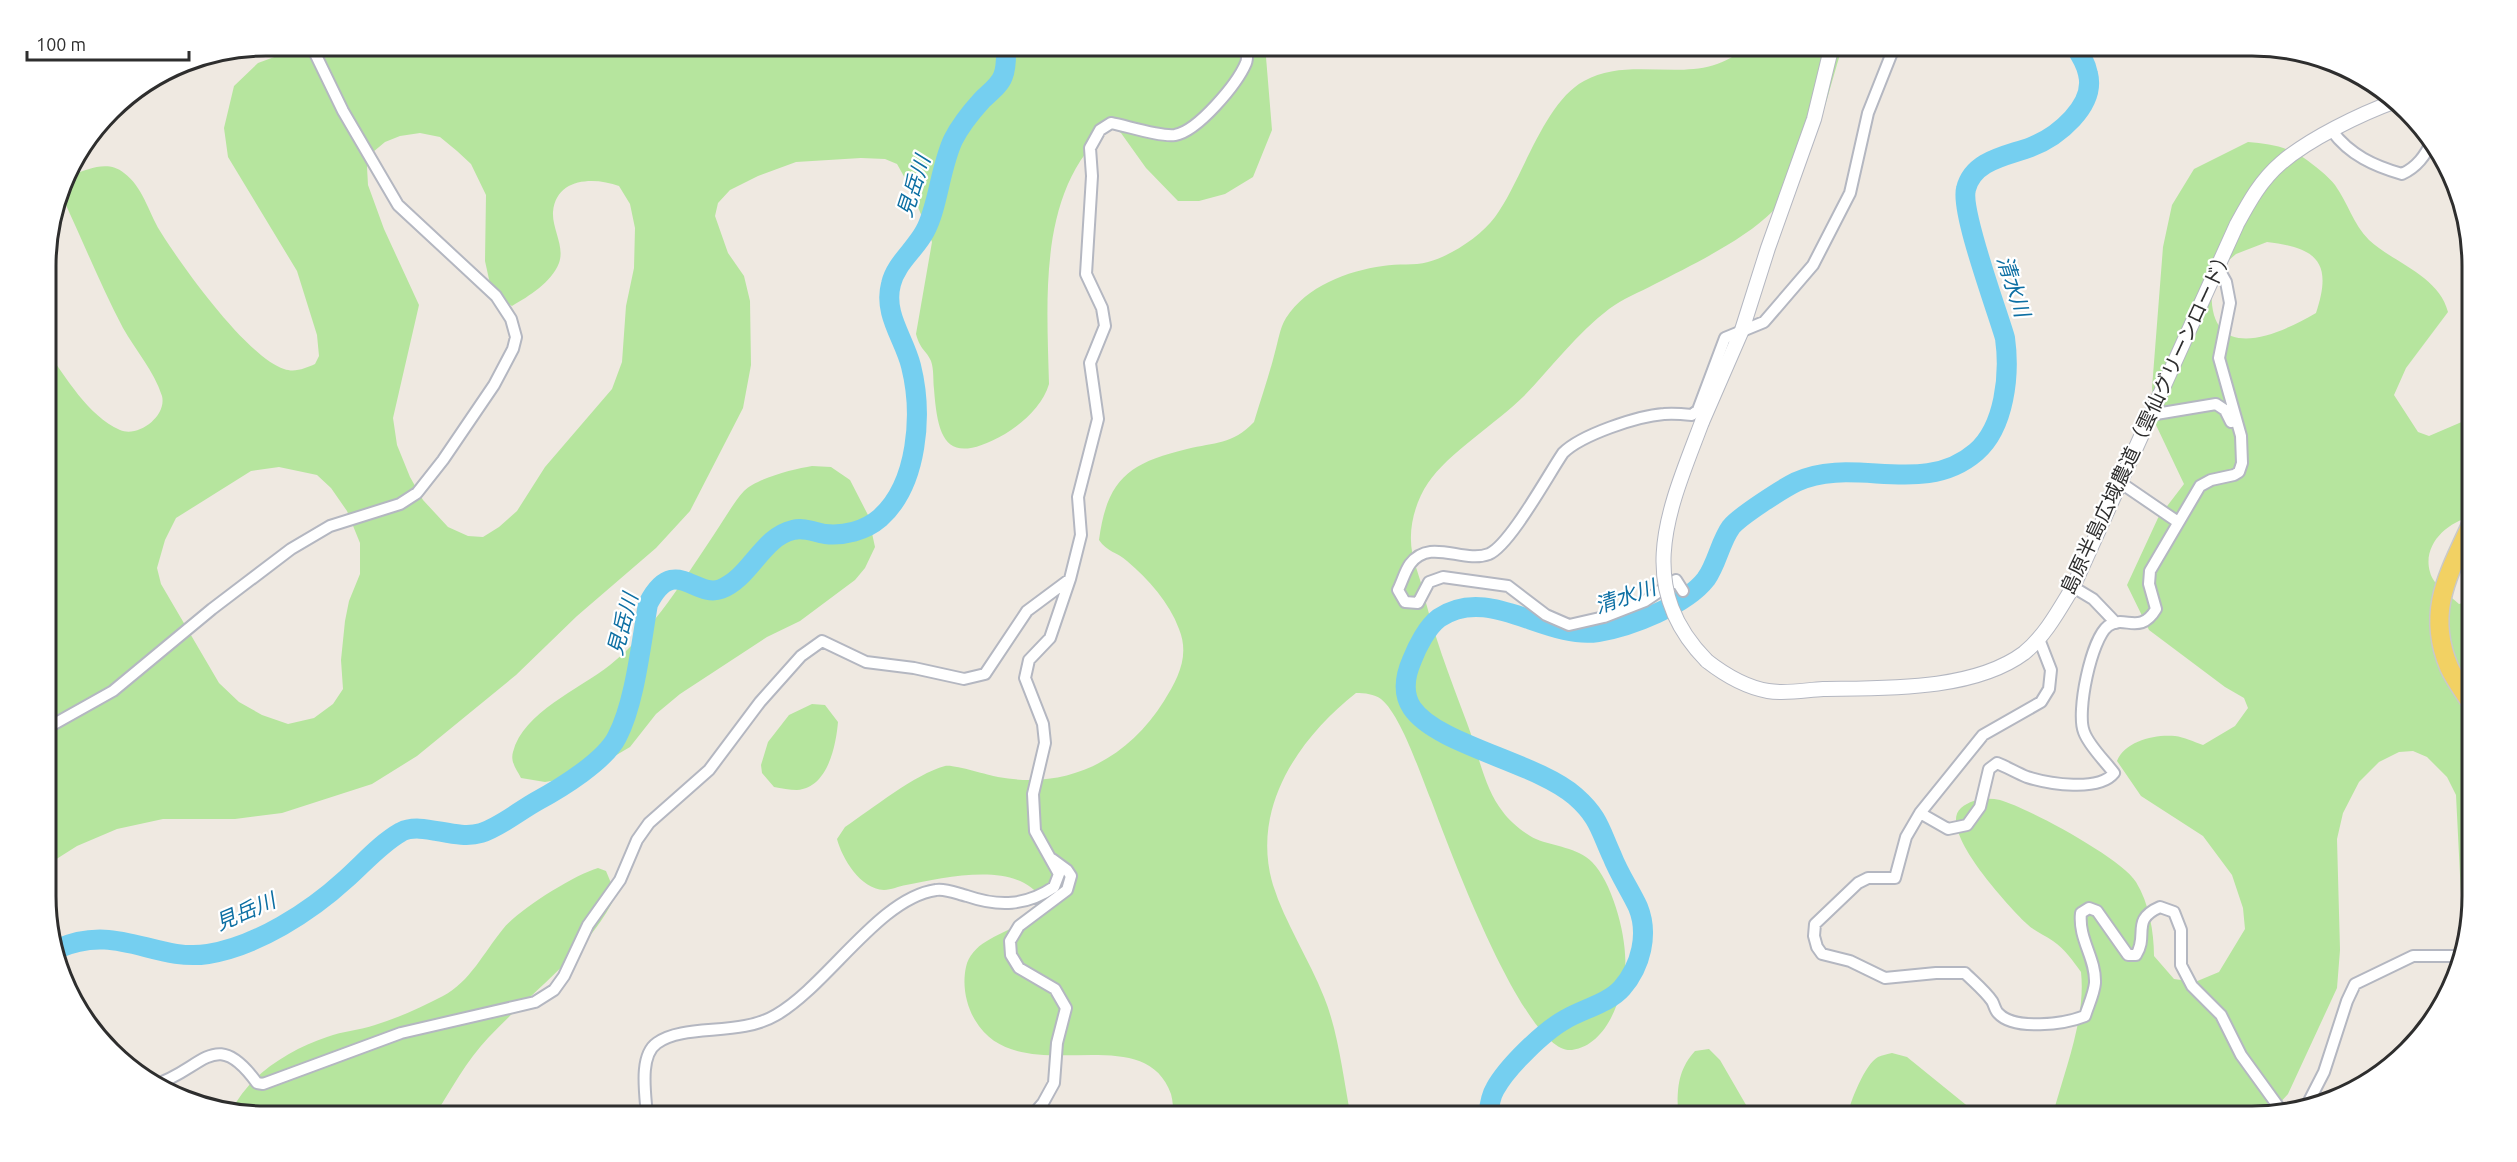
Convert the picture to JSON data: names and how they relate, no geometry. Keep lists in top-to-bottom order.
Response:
{
  "streets": {
    "street": ["島原半島広域農道（雲仙グリーンロード）"]
  },
  "water": ["見岳川", "清水川"],
  "scale_bar": "100 m"
}
